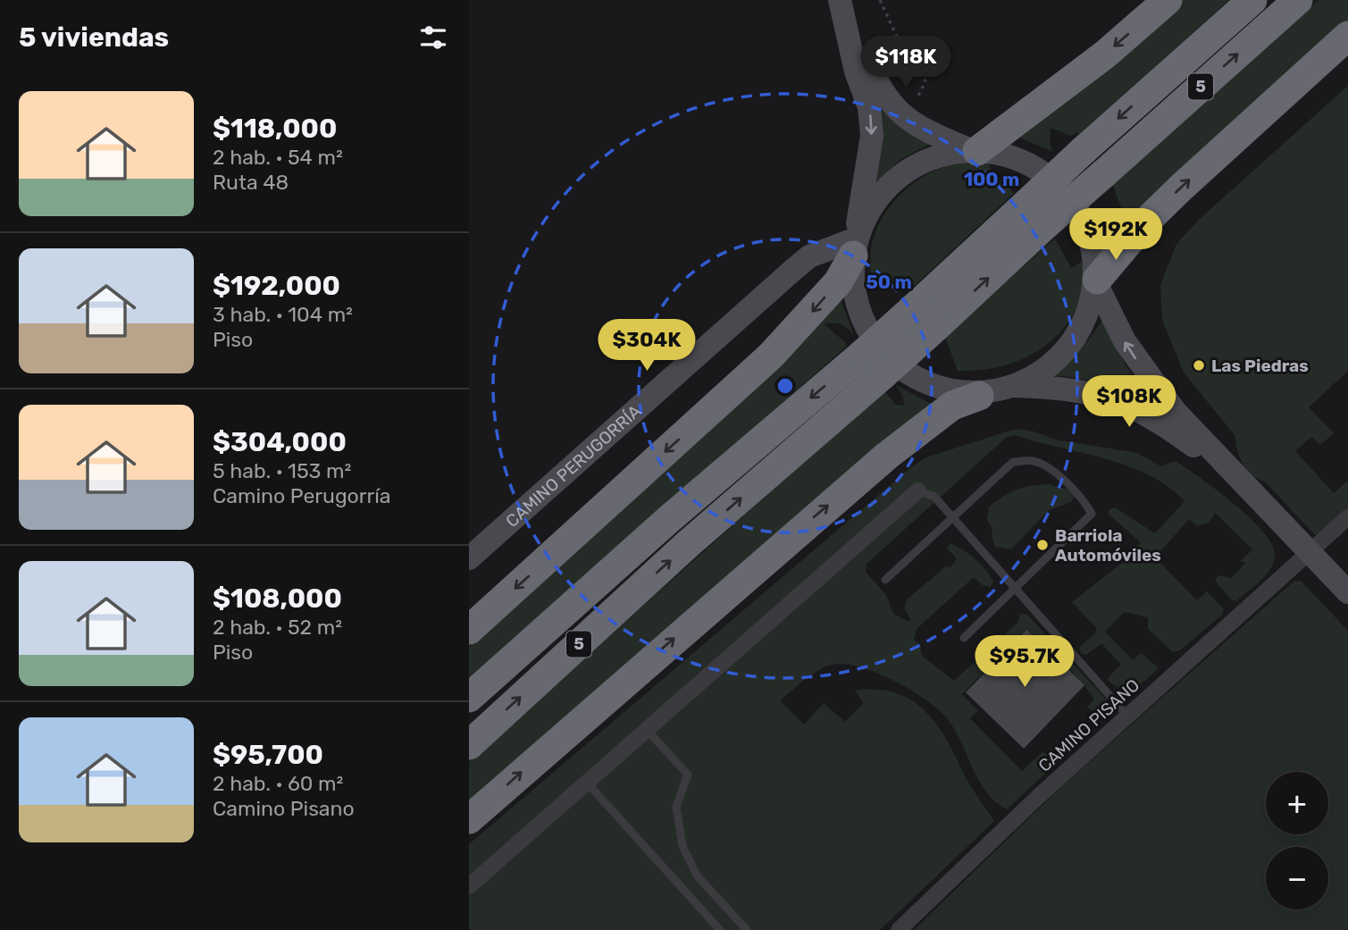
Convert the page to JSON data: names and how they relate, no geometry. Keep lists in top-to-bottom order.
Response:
{
  "streets": {
    "highway": ["5"],
    "street": ["CAMINO PERUGORRÍA", "CAMINO PISANO"]
  },
  "places": ["Las Piedras", "Barriola Automóviles"],
  "page": {
    "heading": "5 viviendas",
    "price": [
      "$118K",
      "$192K",
      "$304K",
      "$108K",
      "$95.7K"
    ],
    "list": [
      {
        "name": "$118,000",
        "note": "2 hab. · 54 m² · Ruta 48"
      },
      {
        "name": "$192,000",
        "note": "3 hab. · 104 m² · Piso"
      },
      {
        "name": "$304,000",
        "note": "5 hab. · 153 m² · Camino Perugorría"
      },
      {
        "name": "$108,000",
        "note": "2 hab. · 52 m² · Piso"
      },
      {
        "name": "$95,700",
        "note": "2 hab. · 60 m² · Camino Pisano"
      }
    ],
    "map_buttons": ["+", "−"]
  },
  "rings": ["100 m", "50 m"]
}
